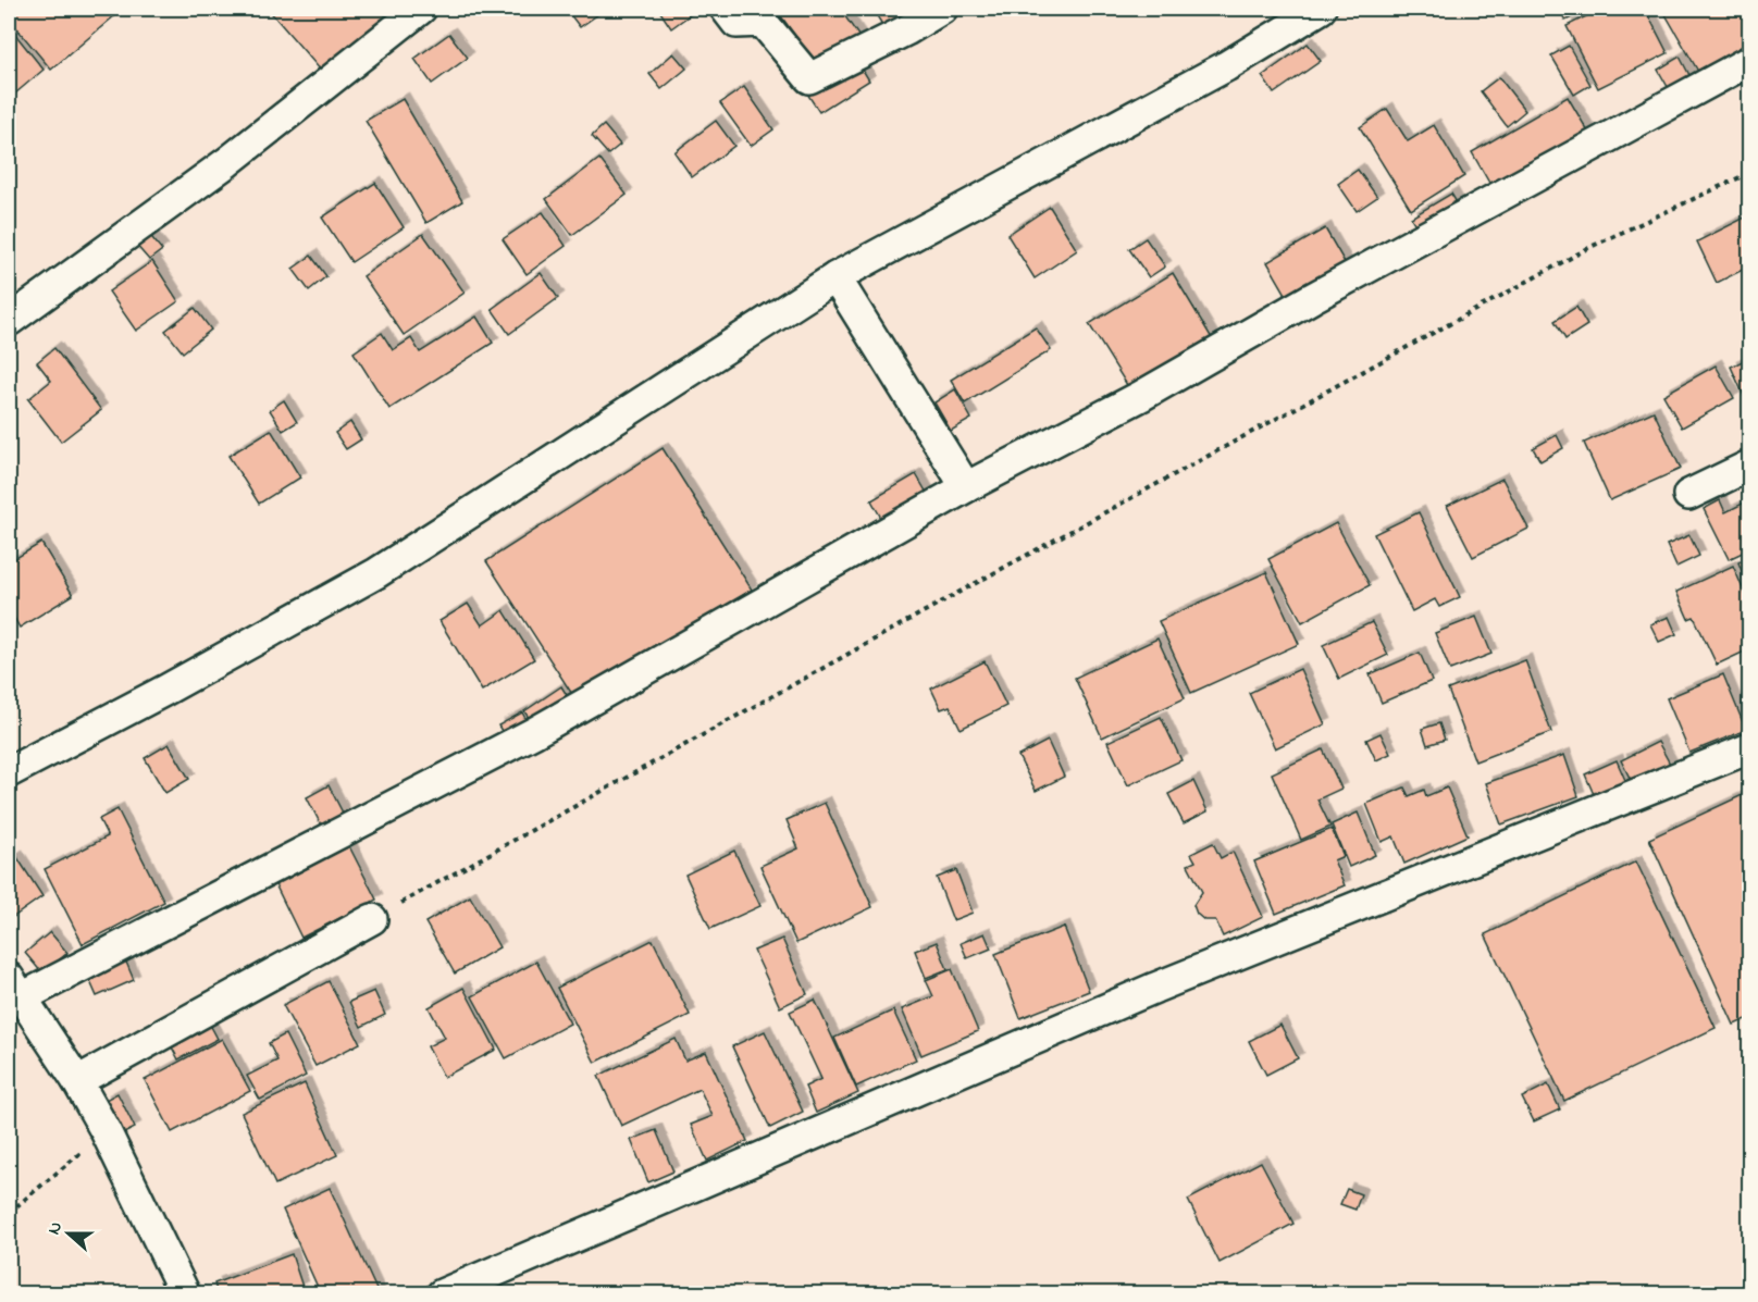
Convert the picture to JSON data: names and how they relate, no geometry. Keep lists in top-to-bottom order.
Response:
{
  "north": "left"
}
